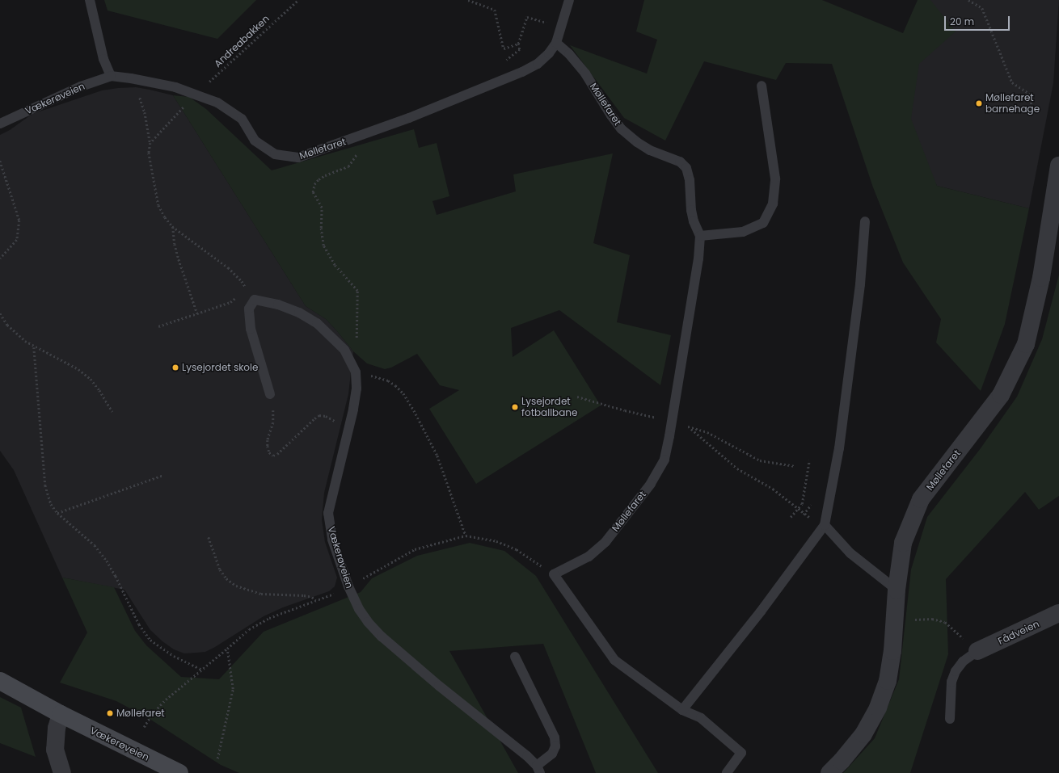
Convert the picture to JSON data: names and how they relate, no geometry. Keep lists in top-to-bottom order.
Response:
{
  "streets": {
    "main road": ["Vækerøveien"],
    "street": ["Møllefaret", "Fådveien"],
    "path": ["Andreabakken"]
  },
  "crossings": [
    ["Andreabakken", "Møllefaret"],
    ["Vækerøveien", "Møllefaret"]
  ],
  "places": [
    "Møllefaret barnehage",
    "Lysejordet skole",
    "Lysejordet fotballbane",
    "Møllefaret"
  ],
  "scale_bar": "20 m"
}
